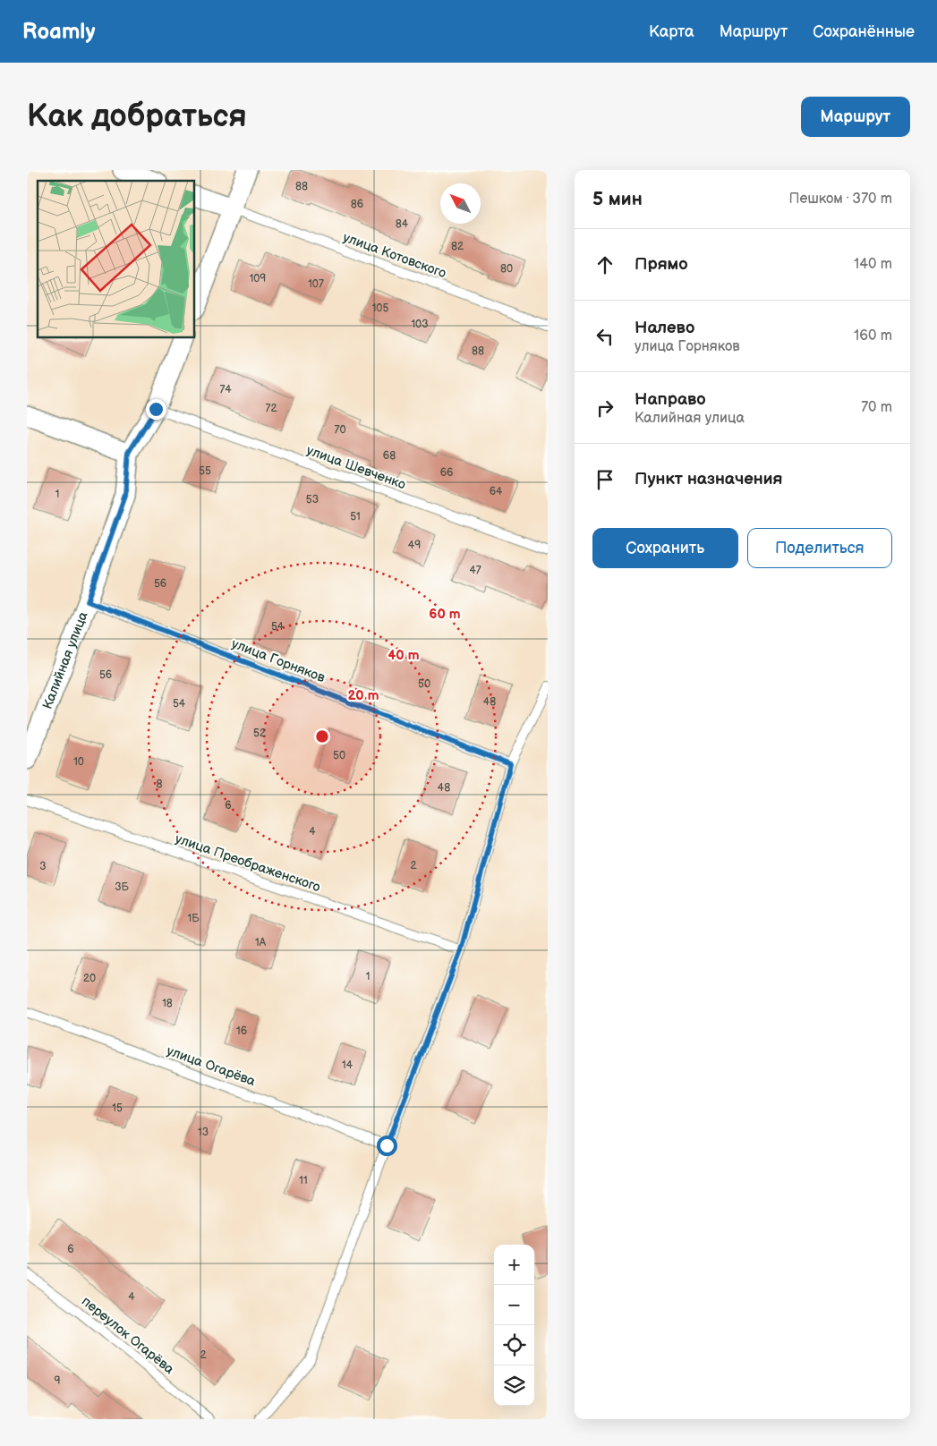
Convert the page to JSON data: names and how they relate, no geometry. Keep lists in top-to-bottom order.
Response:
{
  "streets": {
    "street": ["Калийная улица"],
    "lane": [
      "улица Котовского",
      "улица Шевченко",
      "улица Горняков",
      "улица Преображенского",
      "улица Огарёва",
      "переулок Огарёва"
    ]
  },
  "crossings": [
    ["улица Шевченко", "Калийная улица"],
    ["улица Горняков", "Калийная улица"]
  ],
  "house_numbers": [
    "88",
    "86",
    "84",
    "82",
    "80",
    "109",
    "107",
    "105",
    "103",
    "88",
    "74",
    "72",
    "70",
    "68",
    "55",
    "66",
    "64",
    "1",
    "53",
    "51",
    "49",
    "47",
    "56",
    "54",
    "56",
    "50",
    "48",
    "54",
    "52",
    "50",
    "10",
    "8",
    "48",
    "6",
    "4",
    "2",
    "3",
    "3Б",
    "1Б",
    "1А",
    "1",
    "20",
    "18",
    "16",
    "14",
    "15",
    "13",
    "11",
    "6",
    "4",
    "2",
    "9"
  ],
  "north": "top left",
  "page": {
    "header": "Roamly",
    "nav": ["Карта", "Маршрут", "Сохранённые"],
    "buttons": [
      "Маршрут",
      ["Сохранить", "Поделиться"]
    ],
    "title": "Как добраться",
    "heading": ["5 мин", "Пешком · 370 m"],
    "list": [
      ["Прямо", "140 m"],
      ["Налево", "улица Горняков", "160 m"],
      ["Направо", "Калийная улица", "70 m"],
      "Пункт назначения"
    ],
    "map_buttons": ["+", "−"]
  },
  "rings": ["60 m", "40 m", "20 m"]
}
